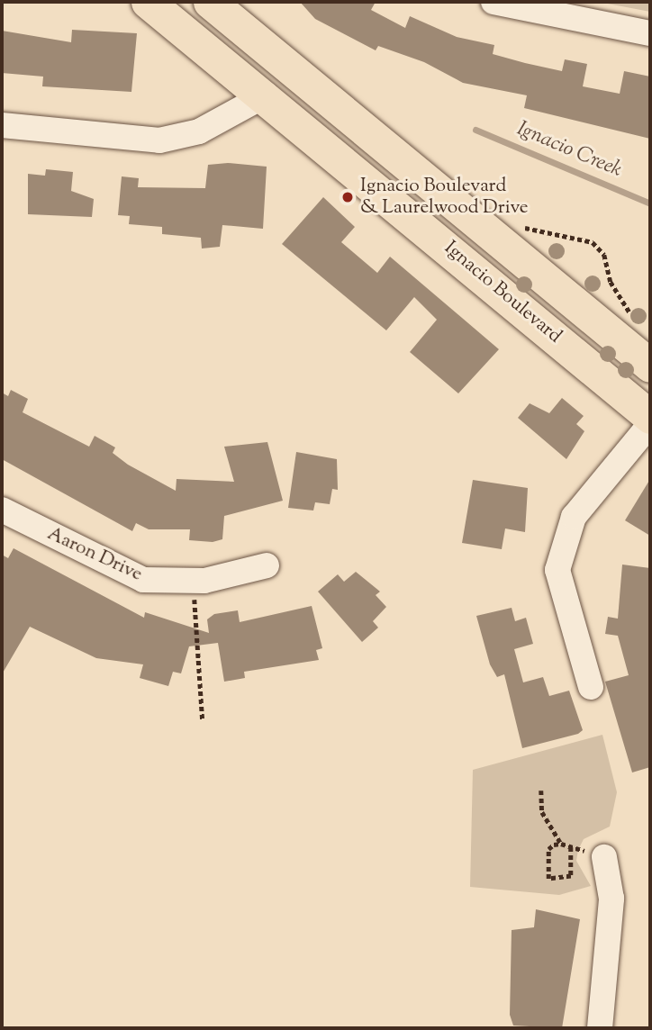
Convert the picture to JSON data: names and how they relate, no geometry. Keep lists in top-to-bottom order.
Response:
{
  "streets": {
    "main road": ["Ignacio Boulevard"],
    "street": ["Aaron Drive"]
  },
  "water": ["Ignacio Creek"],
  "places": ["Ignacio Boulevard & Laurelwood Drive"]
}
